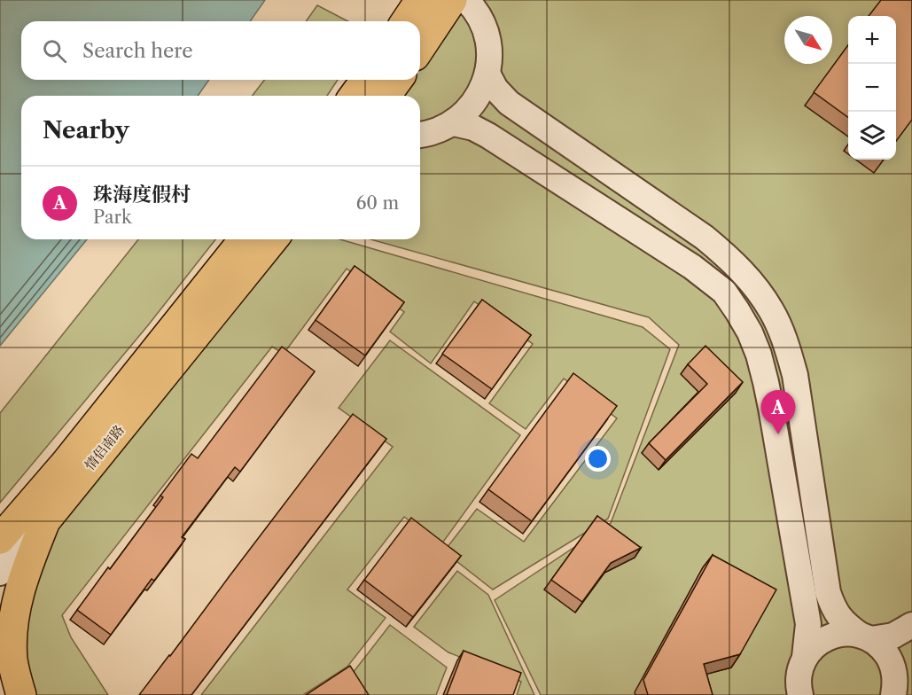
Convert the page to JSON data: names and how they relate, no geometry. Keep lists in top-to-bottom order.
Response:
{
  "streets": {
    "highway": ["情侣南路"]
  },
  "north": "bottom right",
  "page": {
    "map_buttons": ["+", "−"],
    "search": "Search here",
    "heading": "Nearby",
    "list": [
      {
        "mark": "A",
        "name": "珠海度假村",
        "note": "Park",
        "value": "60 m"
      }
    ],
    "pins": "A"
  }
}
